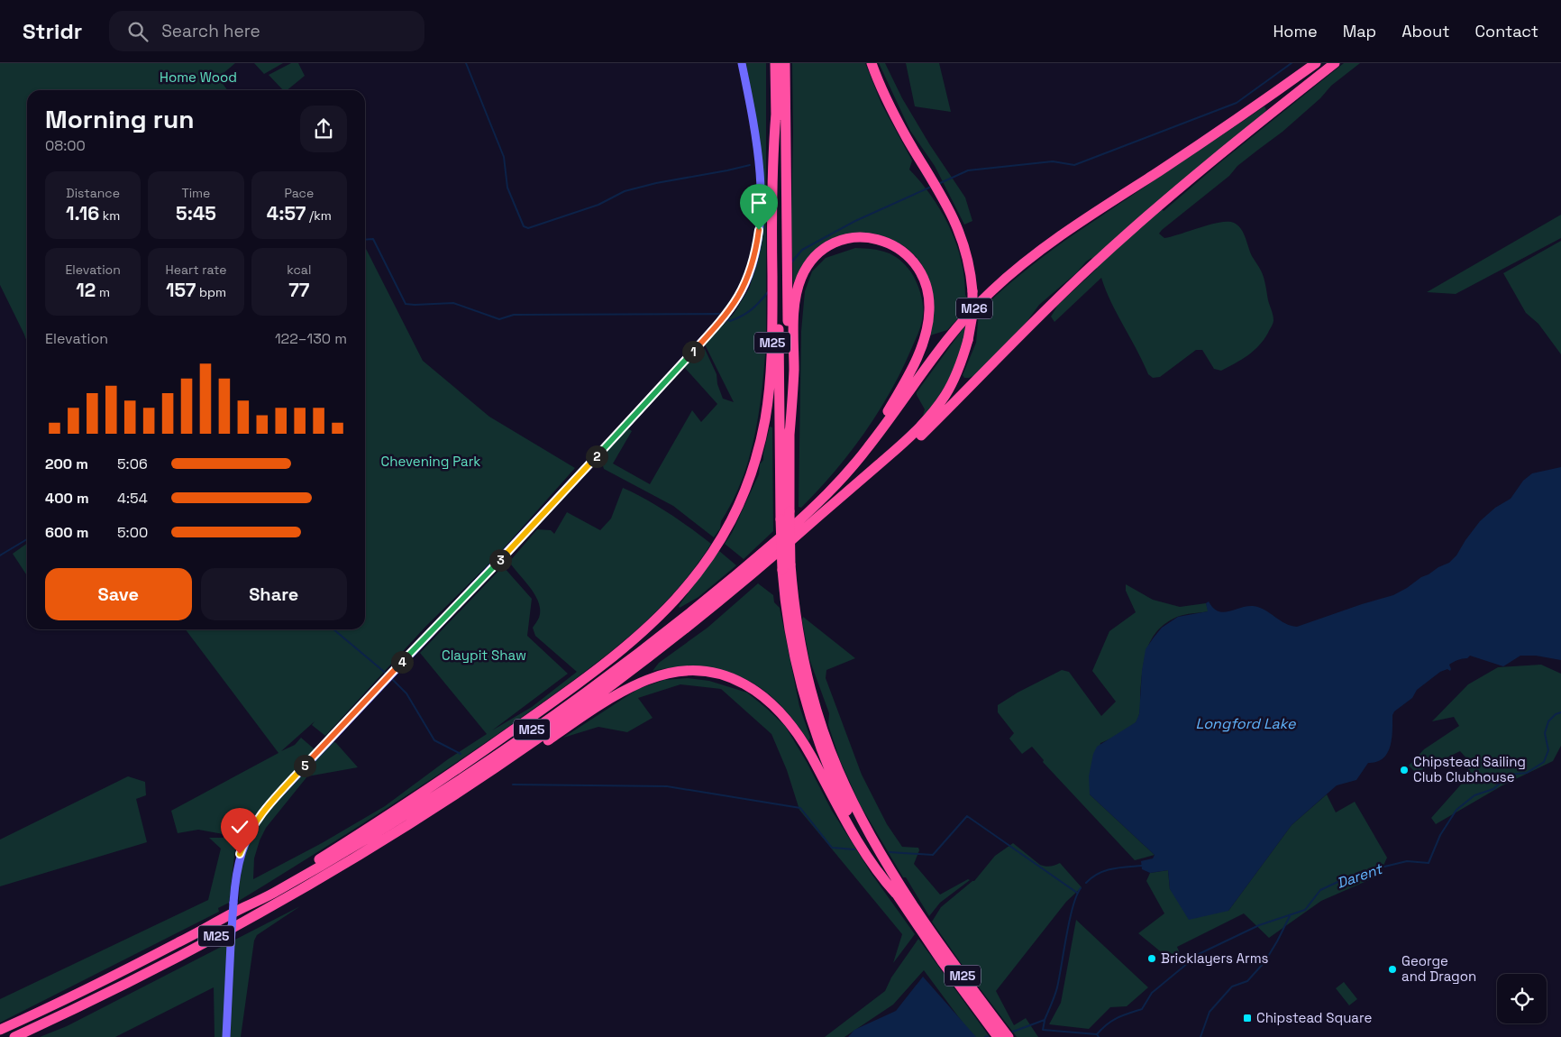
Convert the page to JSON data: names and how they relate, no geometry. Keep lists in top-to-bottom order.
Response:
{
  "streets": {
    "highway": ["M26", "M25"]
  },
  "crossings": [
    ["M26", "M25"]
  ],
  "water": ["Longford Lake", "Darent"],
  "parks": ["Home Wood", "Chevening Park", "Claypit Shaw"],
  "places": {
    "other": ["Chipstead Sailing Club Clubhouse", "Bricklayers Arms", "George and Dragon"],
    "transit": ["Chipstead Square"]
  },
  "page": {
    "header": "Stridr",
    "search": "Search here",
    "nav": [
      "Home",
      "Map",
      "About",
      "Contact"
    ],
    "heading": ["Morning run", "08:00"],
    "stats": [
      ["Distance", "1.16 km"],
      ["Time", "5:45"],
      ["Pace", "4:57 /km"],
      ["Elevation", "12 m"],
      ["Heart rate", "157 bpm"],
      ["kcal", "77"]
    ],
    "chart": ["Elevation", "122–130 m"],
    "pins": [
      "1",
      "2",
      "3",
      "4",
      "5"
    ],
    "list": [
      {
        "name": "200 m",
        "note": "5:06"
      },
      {
        "name": "400 m",
        "note": "4:54"
      },
      {
        "name": "600 m",
        "note": "5:00"
      }
    ],
    "buttons": ["Save", "Share"]
  }
}
